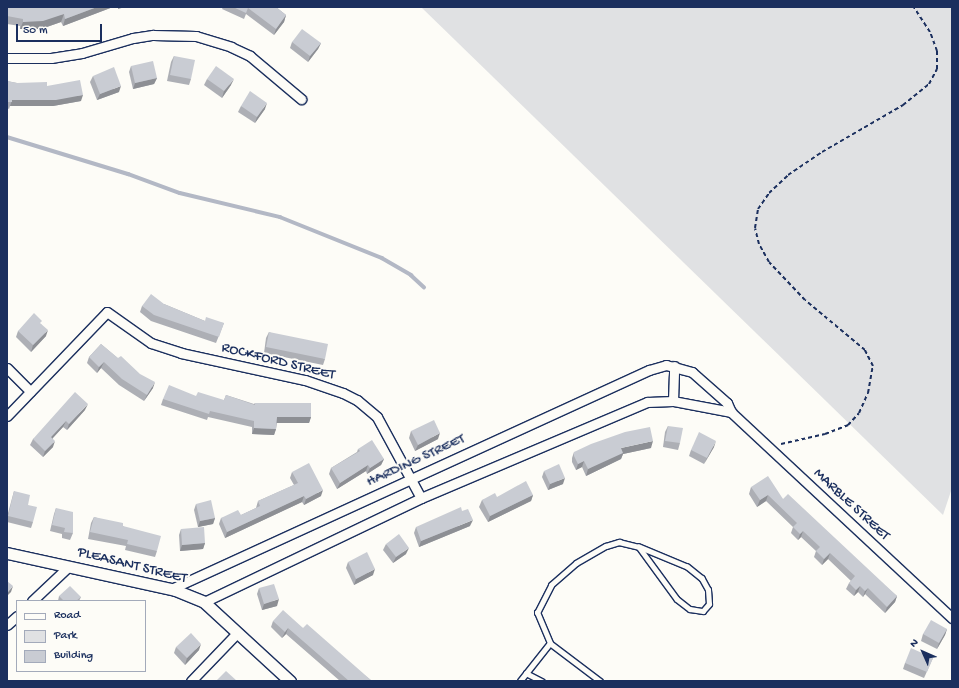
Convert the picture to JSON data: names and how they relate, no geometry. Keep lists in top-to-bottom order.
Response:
{
  "streets": {
    "street": [
      "ROCKFORD STREET",
      "HARDING STREET",
      "MARBLE STREET",
      "PLEASANT STREET"
    ]
  },
  "crossings": [
    ["ROCKFORD STREET", "HARDING STREET"],
    ["HARDING STREET", "MARBLE STREET"],
    ["HARDING STREET", "PLEASANT STREET"]
  ],
  "legend": ["Road", "Park", "Building"],
  "scale_bar": "50 m",
  "north": "top left"
}
